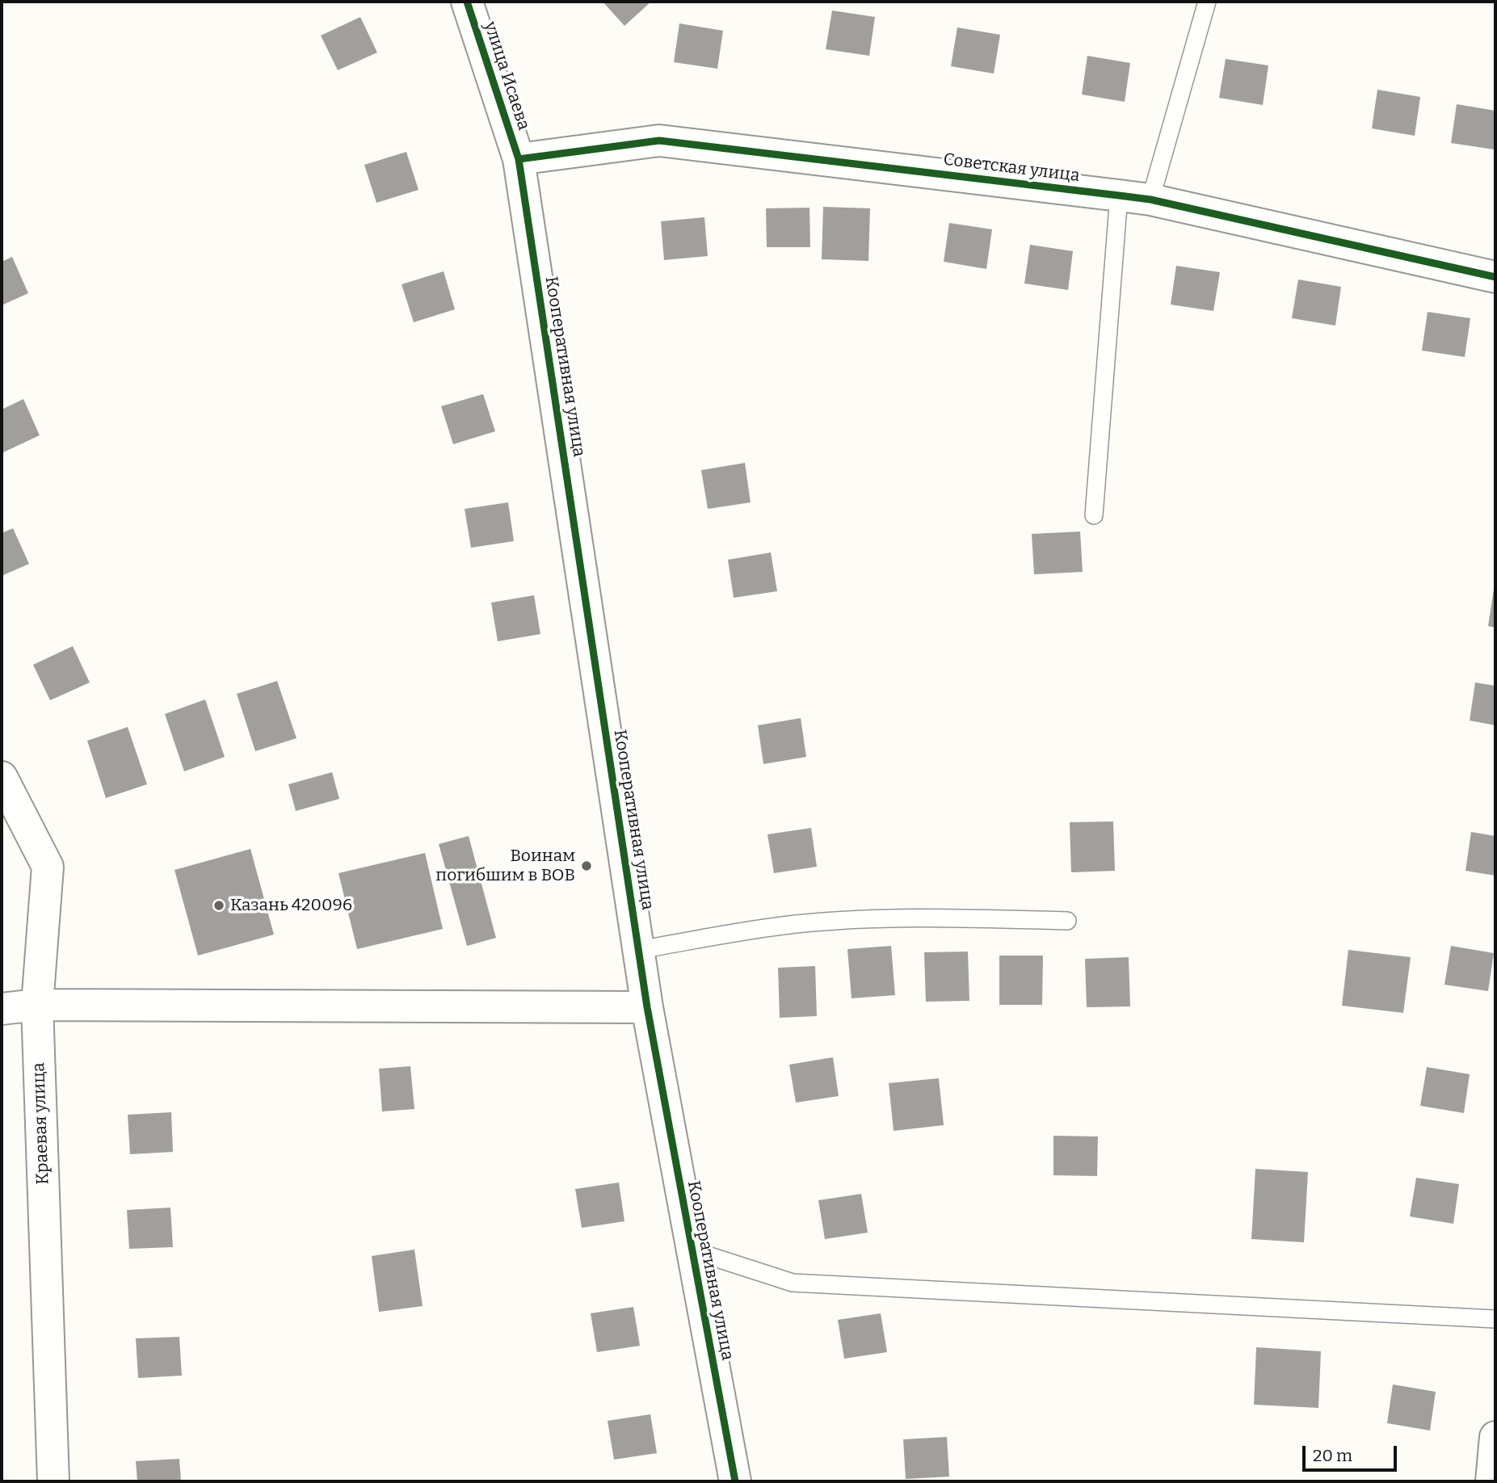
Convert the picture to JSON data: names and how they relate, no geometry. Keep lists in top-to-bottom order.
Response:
{
  "streets": {
    "street": [
      "улица Исаева",
      "Советская улица",
      "Кооперативная улица",
      "Краевая улица"
    ]
  },
  "crossings": [
    ["улица Исаева", "Советская улица"],
    ["улица Исаева", "Кооперативная улица"],
    ["Советская улица", "Кооперативная улица"]
  ],
  "places": ["Воинам погибшим в ВОВ", "Казань 420096"],
  "scale_bar": "20 m"
}
